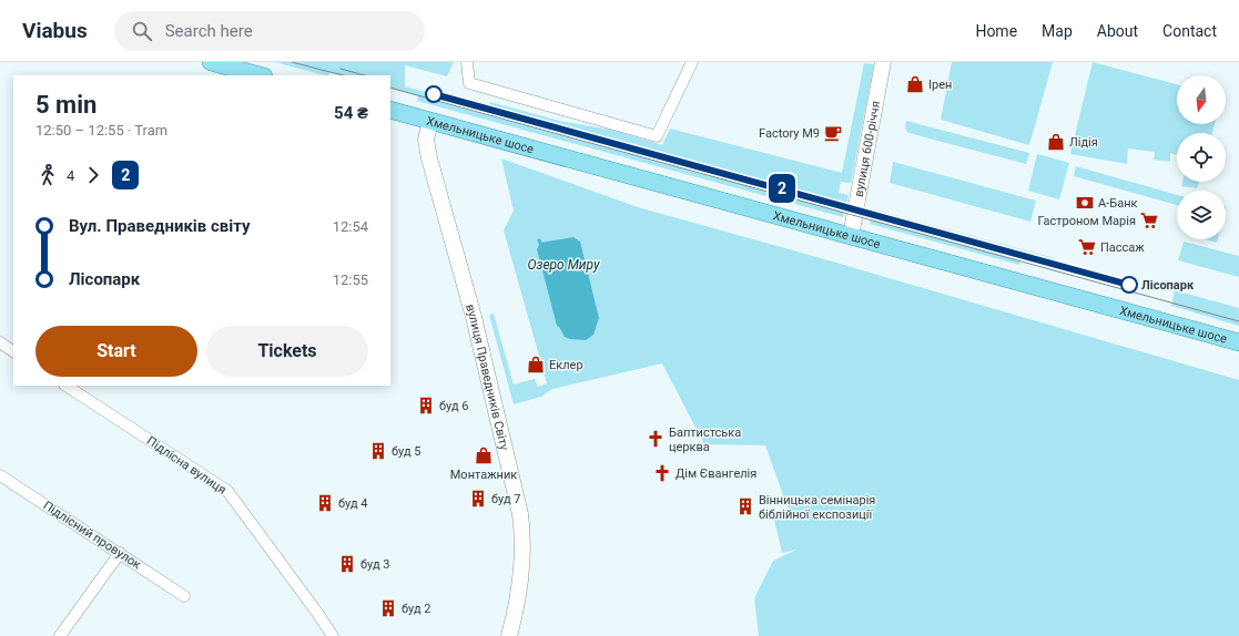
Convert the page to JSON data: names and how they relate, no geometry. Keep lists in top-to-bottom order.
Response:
{
  "streets": {
    "main road": ["Хмельницьке шосе", "вулиця 600-річчя", "вулиця Праведників Світу"],
    "street": ["Підлісна вулиця", "Підлісний провулок"]
  },
  "crossings": [
    ["Хмельницьке шосе", "вулиця 600-річчя"],
    ["Хмельницьке шосе", "вулиця Праведників Світу"]
  ],
  "water": ["Озеро Миру"],
  "places": {
    "shop": [
      "Ірен",
      "Лідія",
      "Еклер",
      "Монтажник"
    ],
    "cafe": ["Factory M9"],
    "bank": ["А-Банк"],
    "supermarket": ["Гастроном Марія", "Пассаж"],
    "other": ["Лісопарк"],
    "building": [
      "буд 6",
      "буд 5",
      "буд 7",
      "буд 4",
      "Вінницька семінарія біблійної експозиції",
      "буд 3",
      "буд 2"
    ],
    "church": ["Баптистська церква", "Дім Євангелія"]
  },
  "lines": ["tram line 2"],
  "north": "bottom",
  "page": {
    "header": "Viabus",
    "search": "Search here",
    "nav": [
      "Home",
      "Map",
      "About",
      "Contact"
    ],
    "on_map": "2",
    "heading": ["5 min", "12:50 – 12:55 · Tram", "54 ₴"],
    "legs": ["4", "2"],
    "list": [
      {
        "name": "Вул. Праведників світу",
        "value": "12:54"
      },
      {
        "name": "Лісопарк",
        "value": "12:55"
      }
    ],
    "buttons": ["Start", "Tickets"]
  }
}
